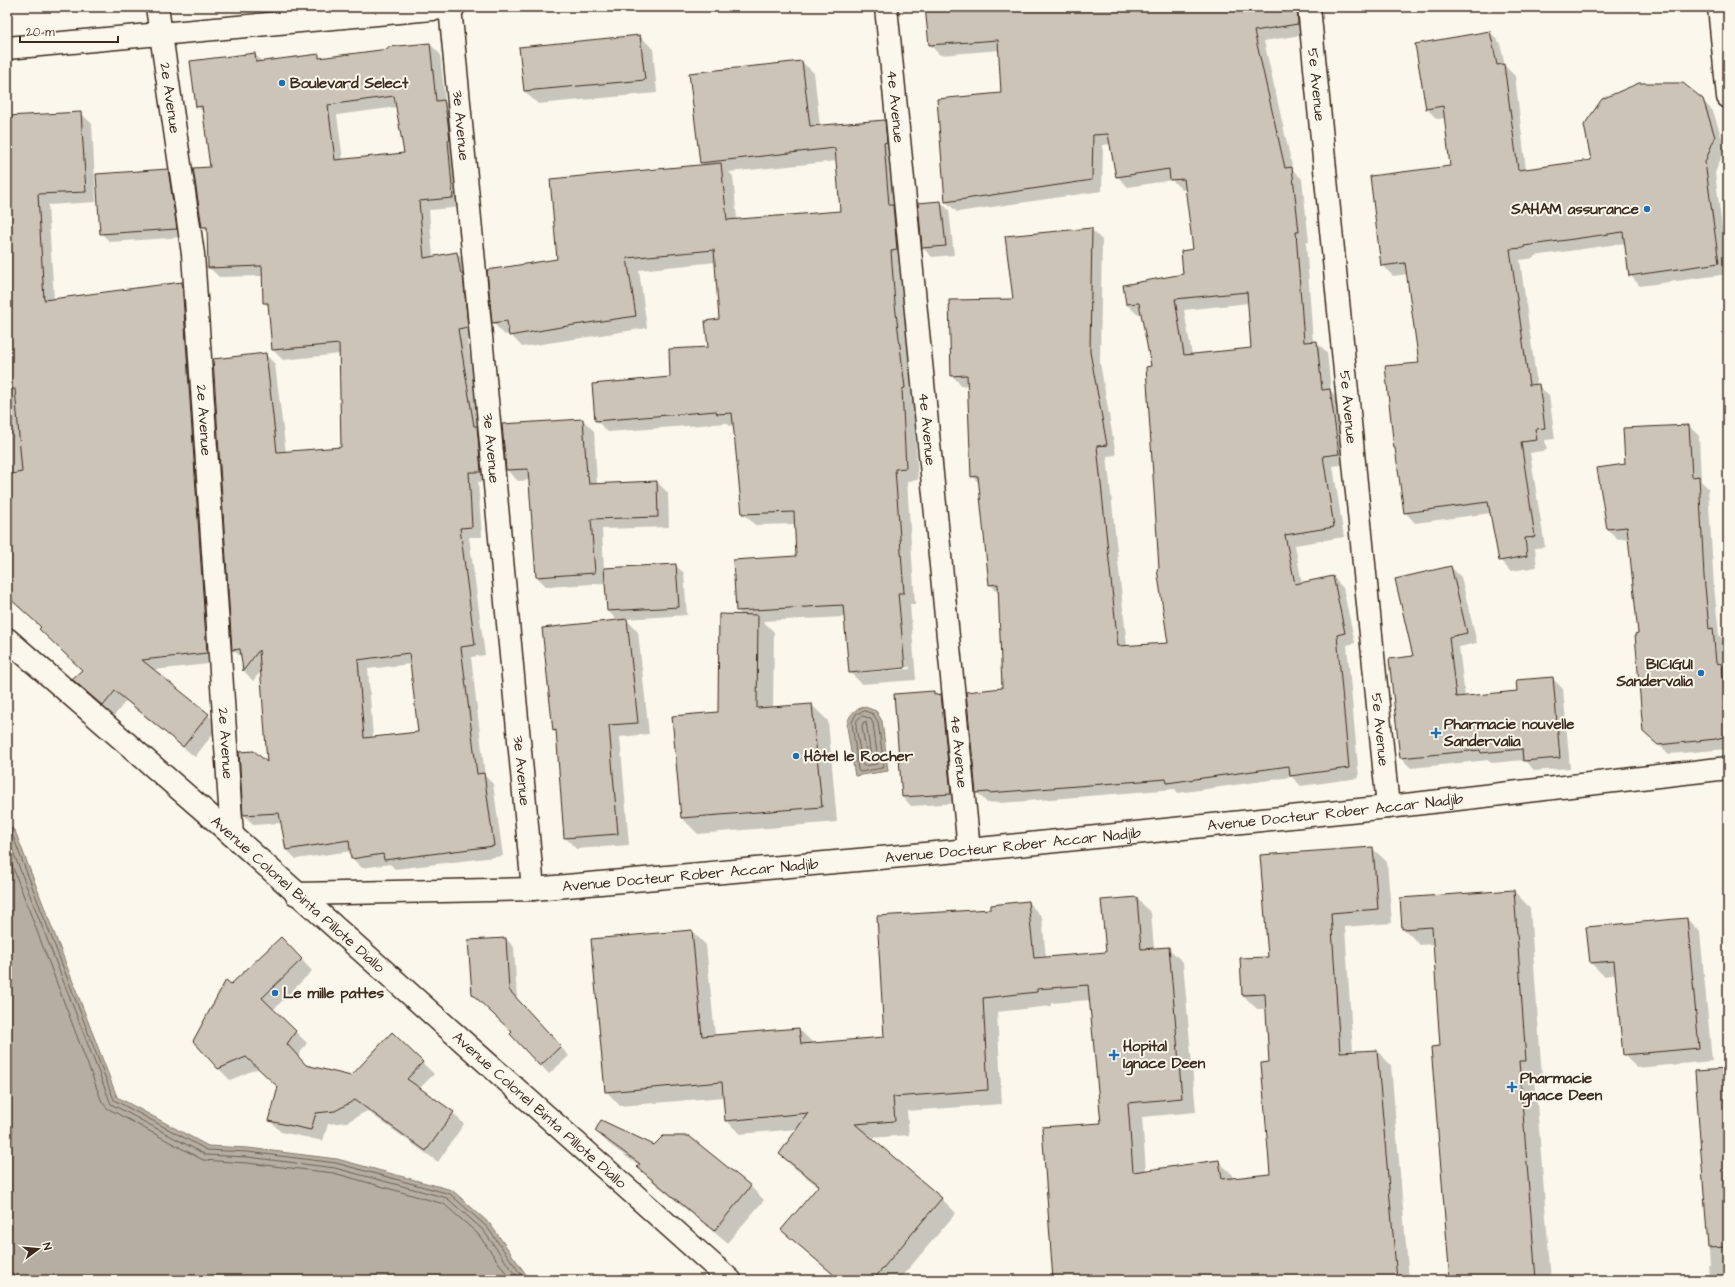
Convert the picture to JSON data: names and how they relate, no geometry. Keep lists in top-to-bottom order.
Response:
{
  "streets": {
    "street": [
      "5e Avenue",
      "2e Avenue",
      "4e Avenue",
      "3e Avenue",
      "Avenue Docteur Rober Accar Nadjib",
      "Avenue Colonel Binta Pillote Diallo"
    ]
  },
  "crossings": [
    ["5e Avenue", "Avenue Docteur Rober Accar Nadjib"],
    ["2e Avenue", "Avenue Colonel Binta Pillote Diallo"],
    ["4e Avenue", "Avenue Docteur Rober Accar Nadjib"],
    ["3e Avenue", "Avenue Docteur Rober Accar Nadjib"],
    ["Avenue Docteur Rober Accar Nadjib", "Avenue Colonel Binta Pillote Diallo"]
  ],
  "places": {
    "other": [
      "Boulevard Select",
      "SAHAM assurance",
      "BICIGUI Sandervalia",
      "Hôtel le Rocher",
      "Le mille pattes"
    ],
    "health": ["Pharmacie nouvelle Sandervalia", "Hopital Ignace Deen", "Pharmacie Ignace Deen"]
  },
  "scale_bar": "20 m",
  "north": "right"
}
